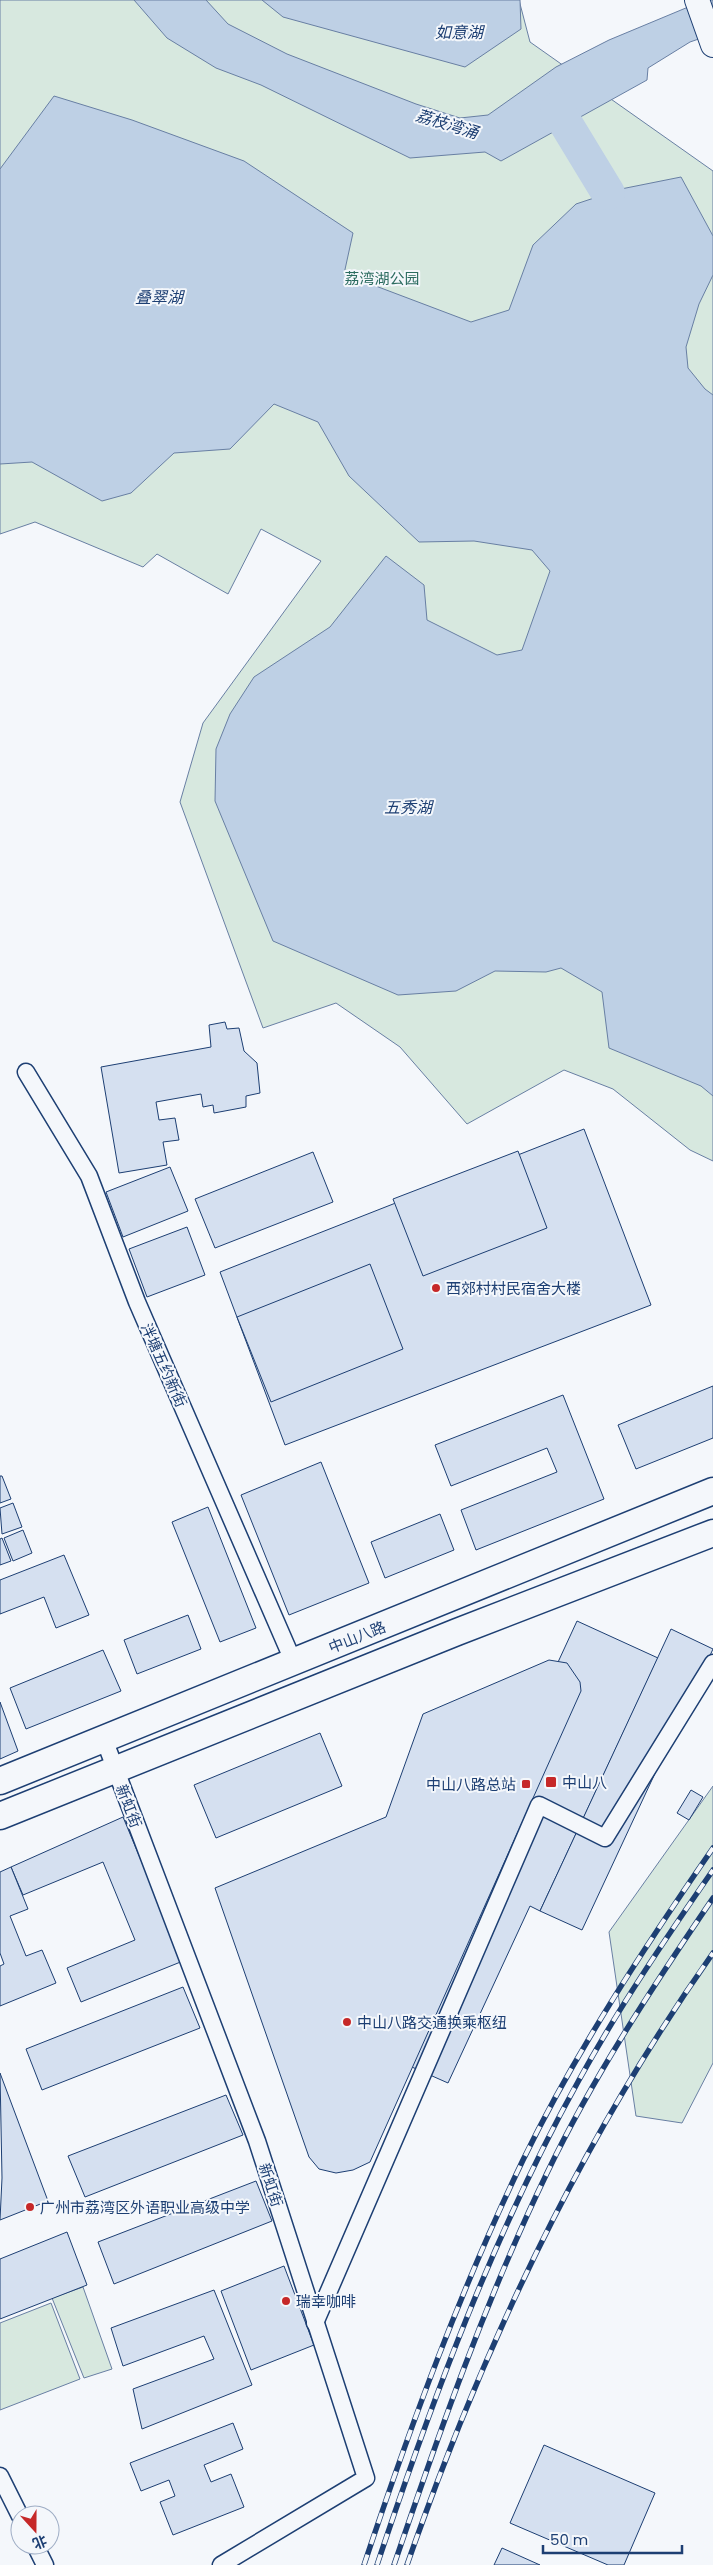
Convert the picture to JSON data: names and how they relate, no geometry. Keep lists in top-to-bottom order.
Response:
{
  "streets": {
    "main road": ["中山八路"],
    "street": ["泮塘五约新街", "新虹街"]
  },
  "crossings": [
    ["泮塘五约新街", "中山八路"],
    ["中山八路", "新虹街"]
  ],
  "water": [
    "如意湖",
    "荔枝湾涌",
    "叠翠湖",
    "五秀湖"
  ],
  "parks": ["荔湾湖公园"],
  "places": {
    "other": [
      "西郊村村民宿舍大楼",
      "中山八路交通换乘枢纽",
      "广州市荔湾区外语职业高级中学",
      "瑞幸咖啡"
    ],
    "transit": ["中山八", "中山八路总站"]
  },
  "scale_bar": "50 m",
  "north": "bottom"
}
